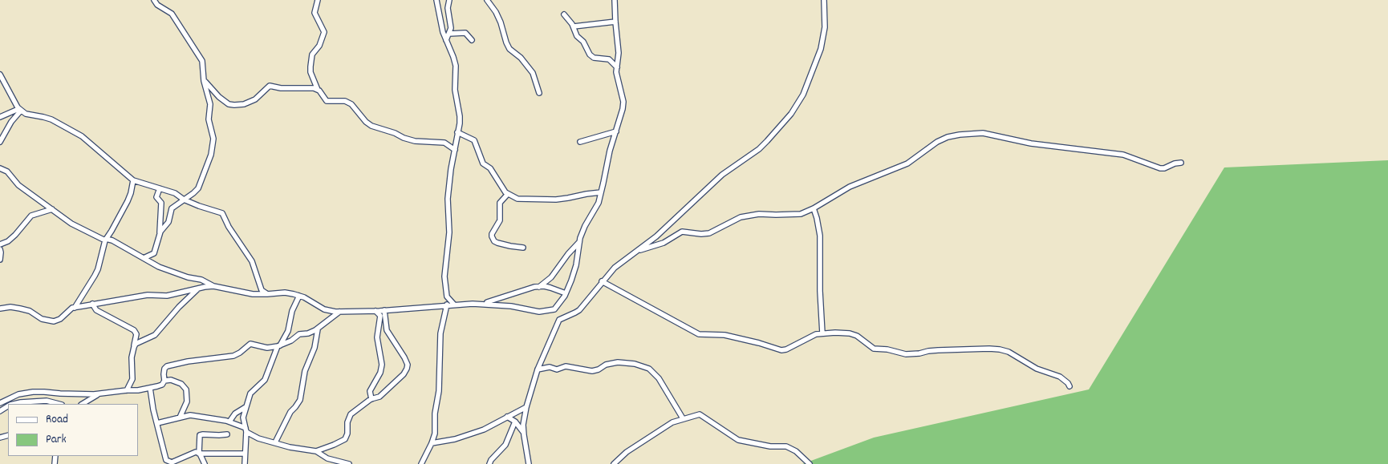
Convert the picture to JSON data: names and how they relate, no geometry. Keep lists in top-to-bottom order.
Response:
{
  "legend": ["Road", "Park"]
}
